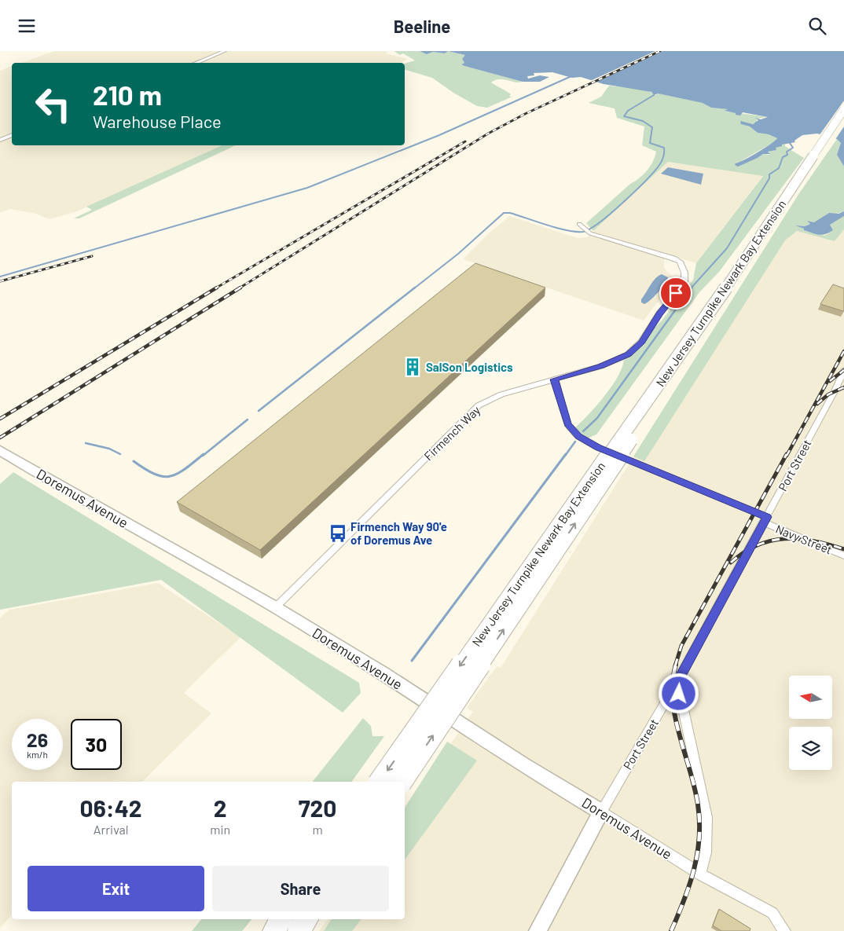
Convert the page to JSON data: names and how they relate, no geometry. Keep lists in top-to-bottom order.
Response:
{
  "streets": {
    "highway": ["New Jersey Turnpike Newark Bay Extension"],
    "main road": ["Port Street", "Doremus Avenue"],
    "street": ["Firmench Way", "Navy Street"]
  },
  "crossings": [
    ["Firmench Way", "Doremus Avenue"],
    ["Firmench Way", "Navy Street"],
    ["Port Street", "Doremus Avenue"],
    ["Port Street", "Navy Street"]
  ],
  "places": {
    "building": ["SalSon Logistics"],
    "bus stop": ["Firmench Way 90'e of Doremus Ave"]
  },
  "north": "left",
  "page": {
    "header": "Beeline",
    "turn": ["210 m", "Warehouse Place"],
    "speed": "26 km/h",
    "limit": "30",
    "eta": [
      "06:42",
      "Arrival",
      "2",
      "min",
      "720",
      "m"
    ],
    "buttons": ["Exit", "Share"]
  }
}
